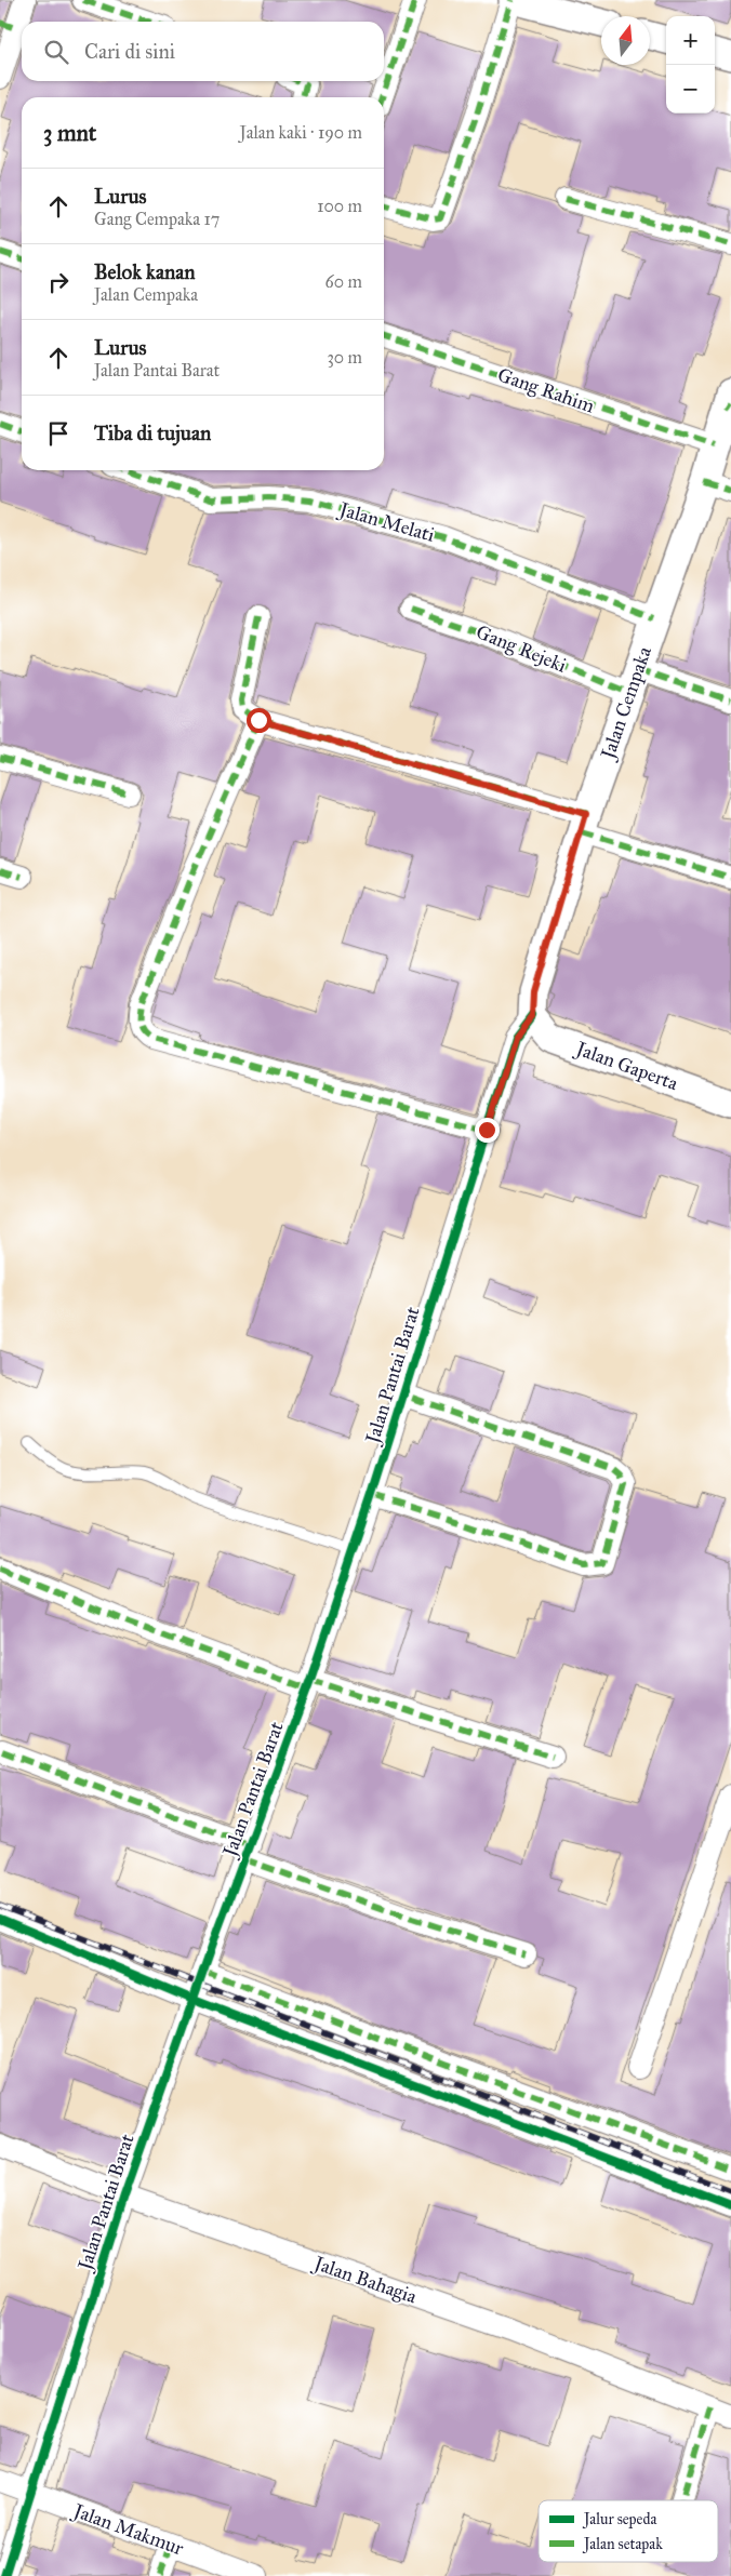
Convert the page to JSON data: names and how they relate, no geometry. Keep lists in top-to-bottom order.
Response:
{
  "streets": {
    "street": [
      "Gang Rahim",
      "Jalan Melati",
      "Gang Rejeki",
      "Jalan Cempaka",
      "Jalan Gaperta",
      "Jalan Pantai Barat",
      "Jalan Bahagia",
      "Jalan Makmur"
    ]
  },
  "crossings": [
    ["Gang Rahim", "Jalan Cempaka"],
    ["Jalan Melati", "Jalan Cempaka"],
    ["Gang Rejeki", "Jalan Cempaka"],
    ["Jalan Cempaka", "Jalan Gaperta"],
    ["Jalan Cempaka", "Jalan Pantai Barat"],
    ["Jalan Gaperta", "Jalan Pantai Barat"],
    ["Jalan Pantai Barat", "Jalan Bahagia"],
    ["Jalan Pantai Barat", "Jalan Makmur"]
  ],
  "legend": ["Jalur sepeda", "Jalan setapak"],
  "north": "top",
  "page": {
    "map_buttons": ["+", "−"],
    "search": "Cari di sini",
    "heading": ["3 mnt", "Jalan kaki · 190 m"],
    "list": [
      ["Lurus", "Gang Cempaka 17", "100 m"],
      ["Belok kanan", "Jalan Cempaka", "60 m"],
      ["Lurus", "Jalan Pantai Barat", "30 m"],
      "Tiba di tujuan"
    ]
  }
}
